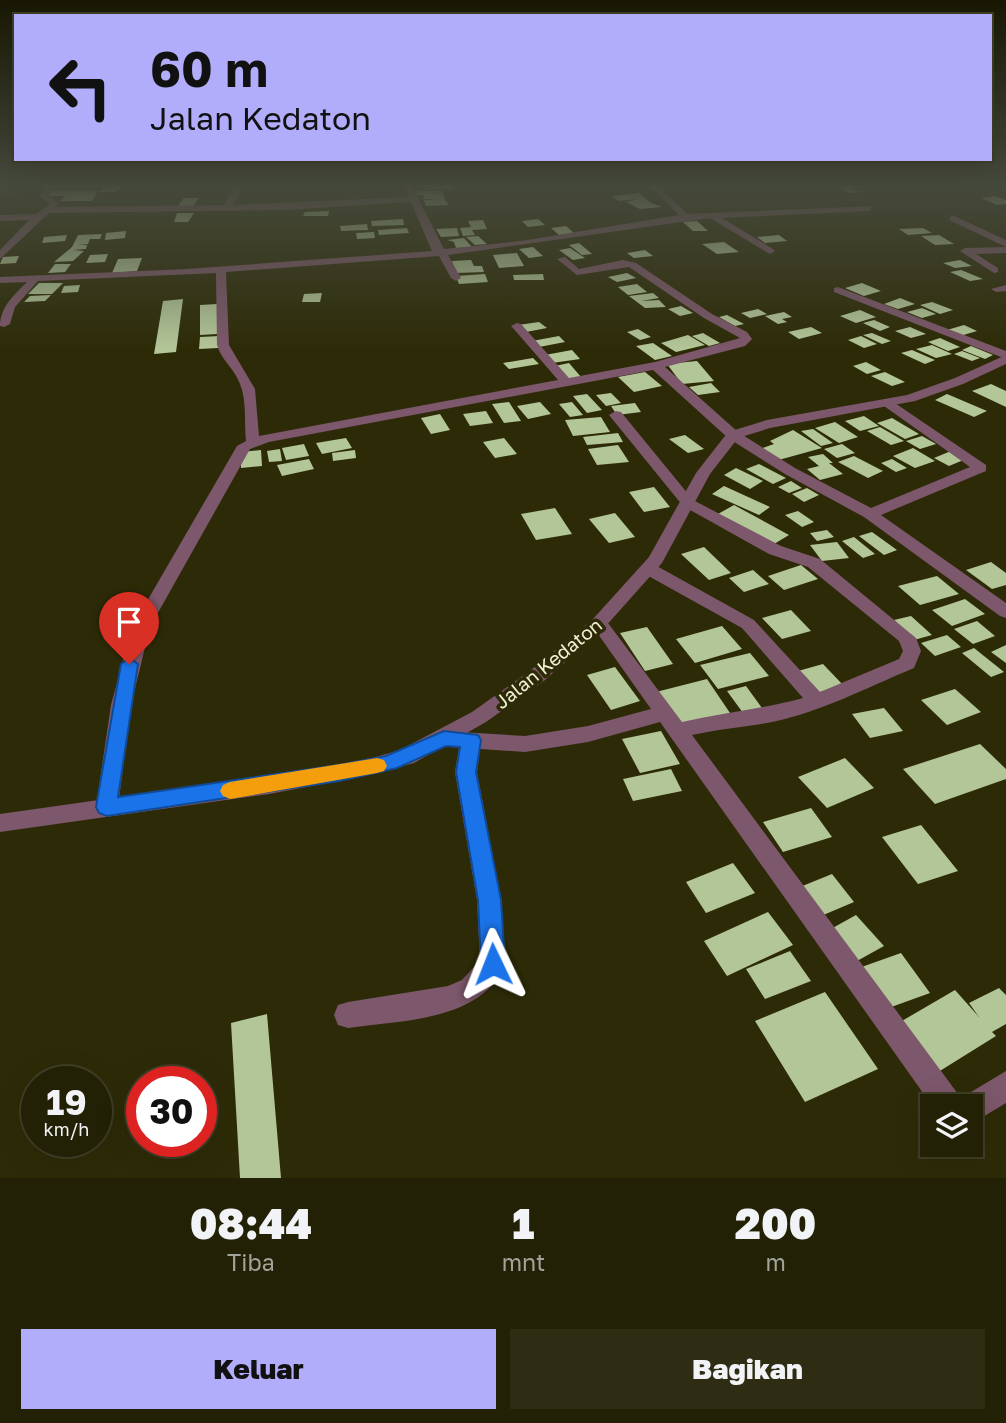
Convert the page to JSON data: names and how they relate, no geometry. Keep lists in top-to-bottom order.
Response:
{
  "streets": {
    "street": ["Jalan Kedaton"]
  },
  "page": {
    "turn": ["60 m", "Jalan Kedaton"],
    "speed": "19 km/h",
    "limit": "30",
    "eta": [
      "08:44",
      "Tiba",
      "1",
      "mnt",
      "200",
      "m"
    ],
    "buttons": ["Keluar", "Bagikan"]
  }
}
